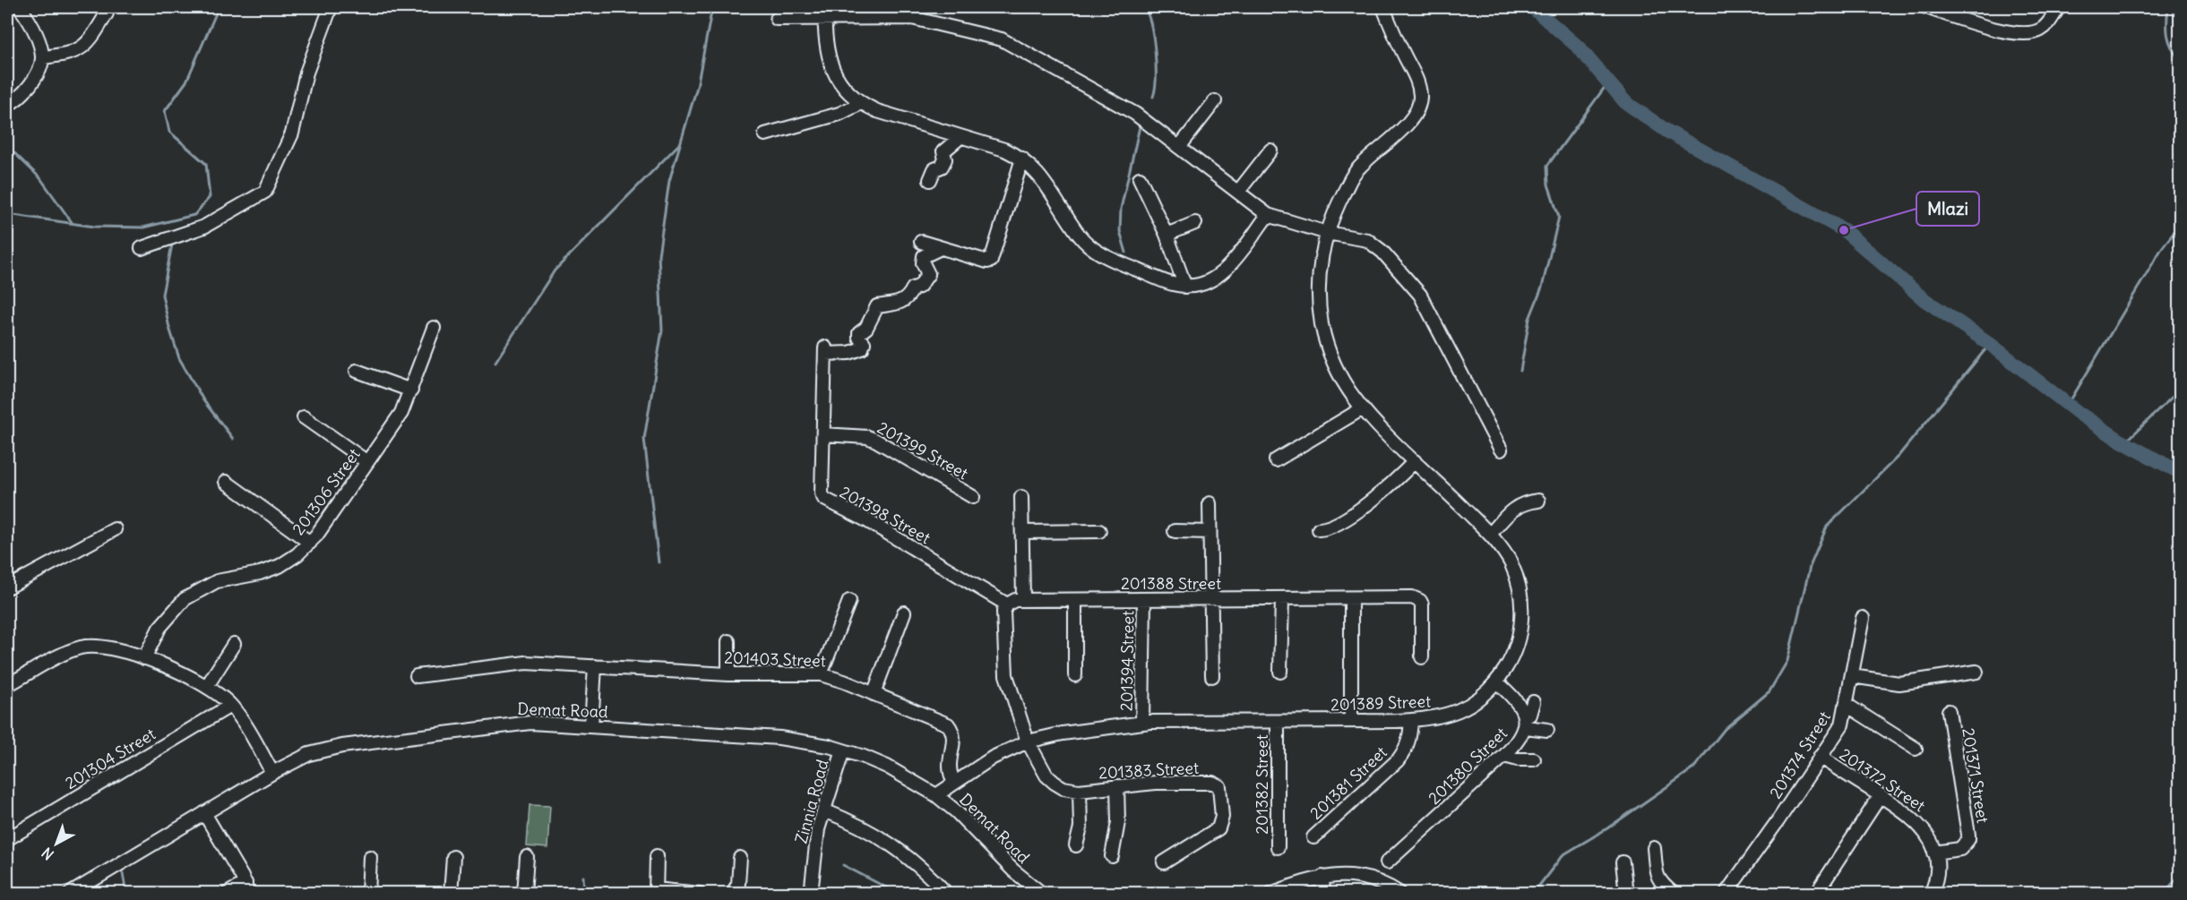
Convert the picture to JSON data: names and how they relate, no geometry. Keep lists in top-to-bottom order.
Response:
{
  "streets": {
    "street": [
      "201399 Street",
      "201306 Street",
      "201398 Street",
      "201388 Street",
      "201403 Street",
      "201394 Street",
      "201389 Street",
      "Demat Road",
      "201374 Street",
      "201304 Street",
      "201380 Street",
      "201383 Street",
      "201371 Street",
      "201372 Street",
      "201381 Street",
      "201382 Street",
      "Zinnia Road"
    ]
  },
  "crossings": [
    ["201399 Street", "201398 Street"],
    ["201398 Street", "201388 Street"],
    ["201388 Street", "201394 Street"],
    ["201403 Street", "201389 Street"],
    ["201394 Street", "201389 Street"],
    ["201389 Street", "Demat Road"],
    ["201389 Street", "201383 Street"],
    ["201389 Street", "201381 Street"],
    ["201389 Street", "201382 Street"],
    ["Demat Road", "Zinnia Road"],
    ["201374 Street", "201372 Street"],
    ["201371 Street", "201372 Street"]
  ],
  "places": ["Mlazi"],
  "north": "bottom left"
}
